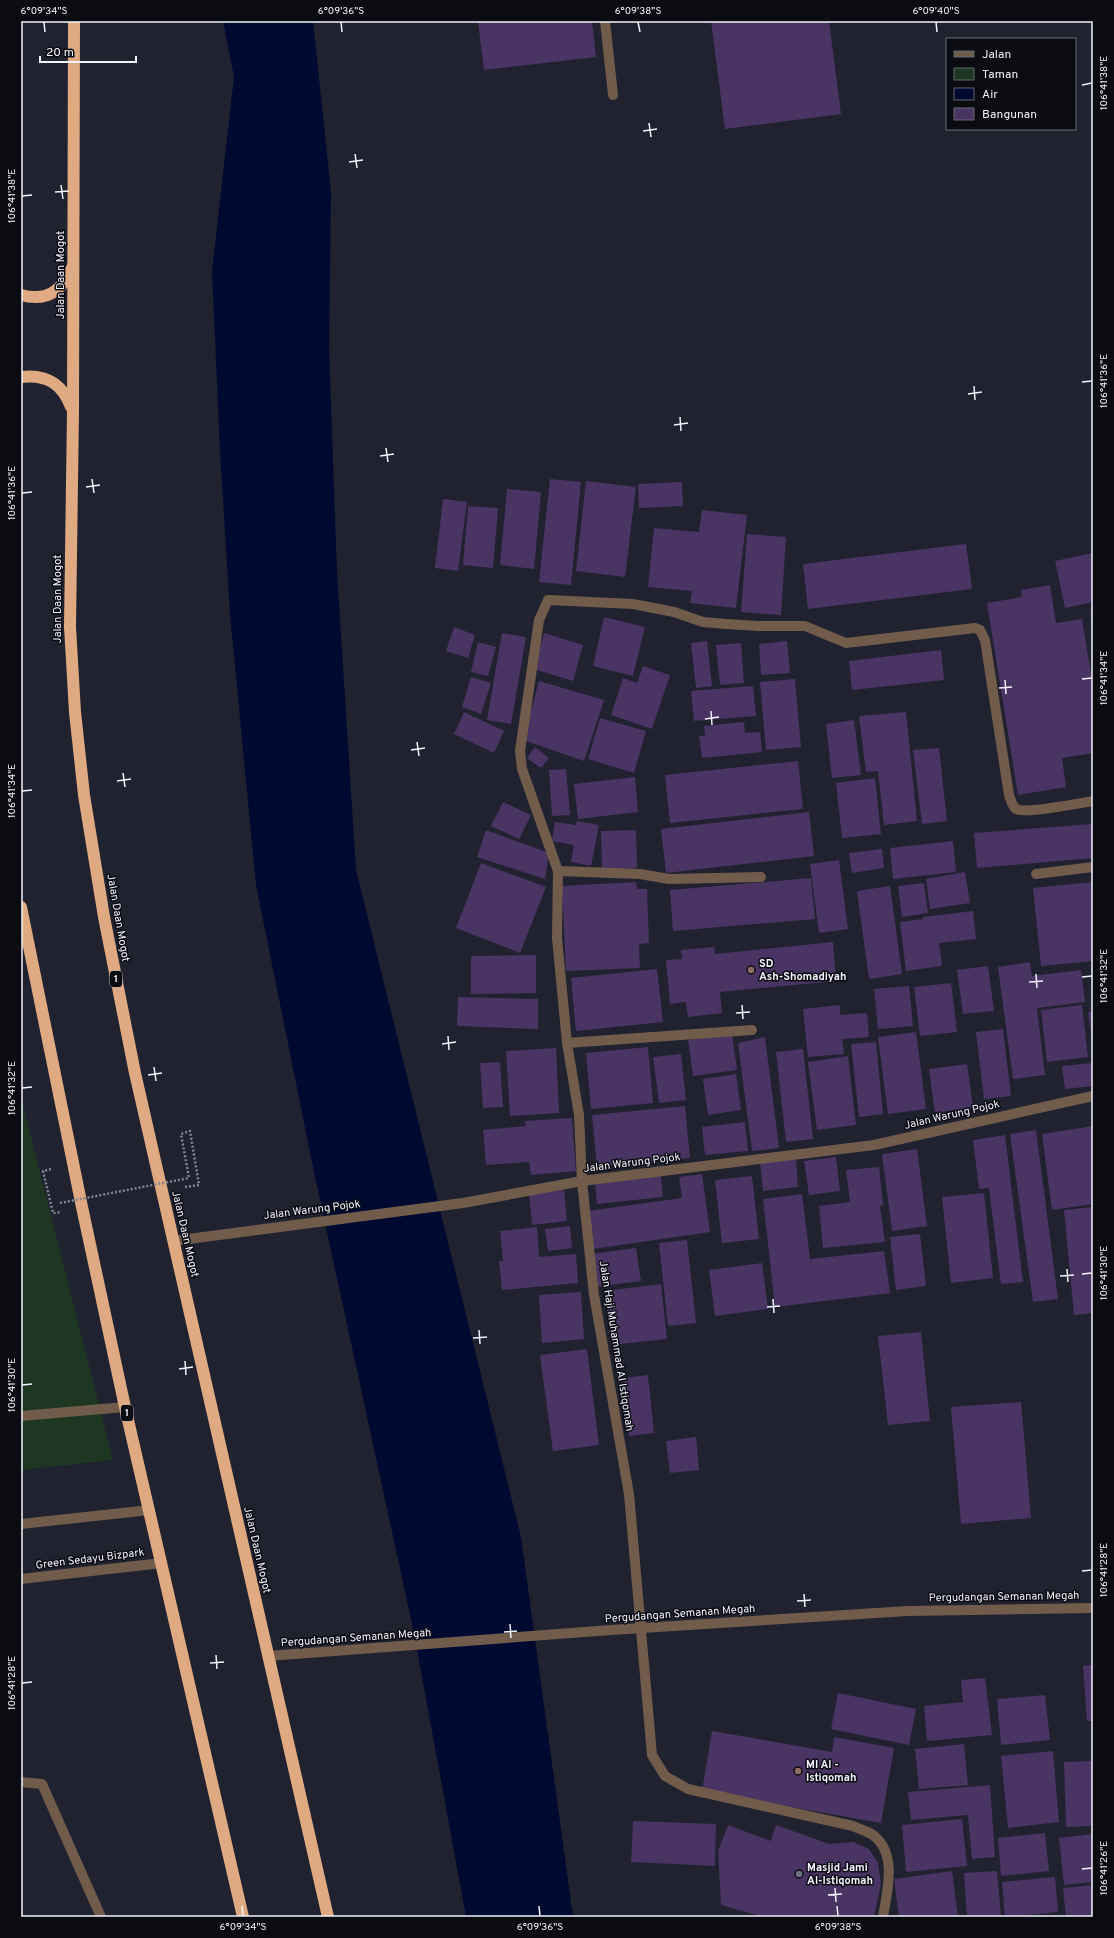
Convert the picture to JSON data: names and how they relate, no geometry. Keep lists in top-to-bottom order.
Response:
{
  "streets": {
    "highway": ["Jalan Daan Mogot", "1"],
    "street": [
      "Jalan Warung Pojok",
      "Jalan Haji Muhammad Al Istiqomah",
      "Green Sedayu Bizpark",
      "Pergudangan Semanan Megah"
    ]
  },
  "crossings": [
    ["Jalan Daan Mogot", "Jalan Warung Pojok"],
    ["Jalan Daan Mogot", "Pergudangan Semanan Megah"],
    ["1", "Green Sedayu Bizpark"],
    ["Jalan Warung Pojok", "Jalan Haji Muhammad Al Istiqomah"],
    ["Jalan Haji Muhammad Al Istiqomah", "Pergudangan Semanan Megah"]
  ],
  "places": ["SD Ash-Shomadiyah", "MI Al - Istiqomah", "Masjid Jami Al-Istiqomah"],
  "legend": [
    "Jalan",
    "Taman",
    "Air",
    "Bangunan"
  ],
  "scale_bar": "20 m",
  "coordinates": [
    "6°09'34\"S",
    "6°09'36\"S",
    "6°09'38\"S",
    "6°09'40\"S",
    "106°41'38\"E",
    "106°41'36\"E",
    "106°41'34\"E",
    "106°41'32\"E",
    "106°41'30\"E",
    "106°41'28\"E",
    "106°41'26\"E"
  ]
}
